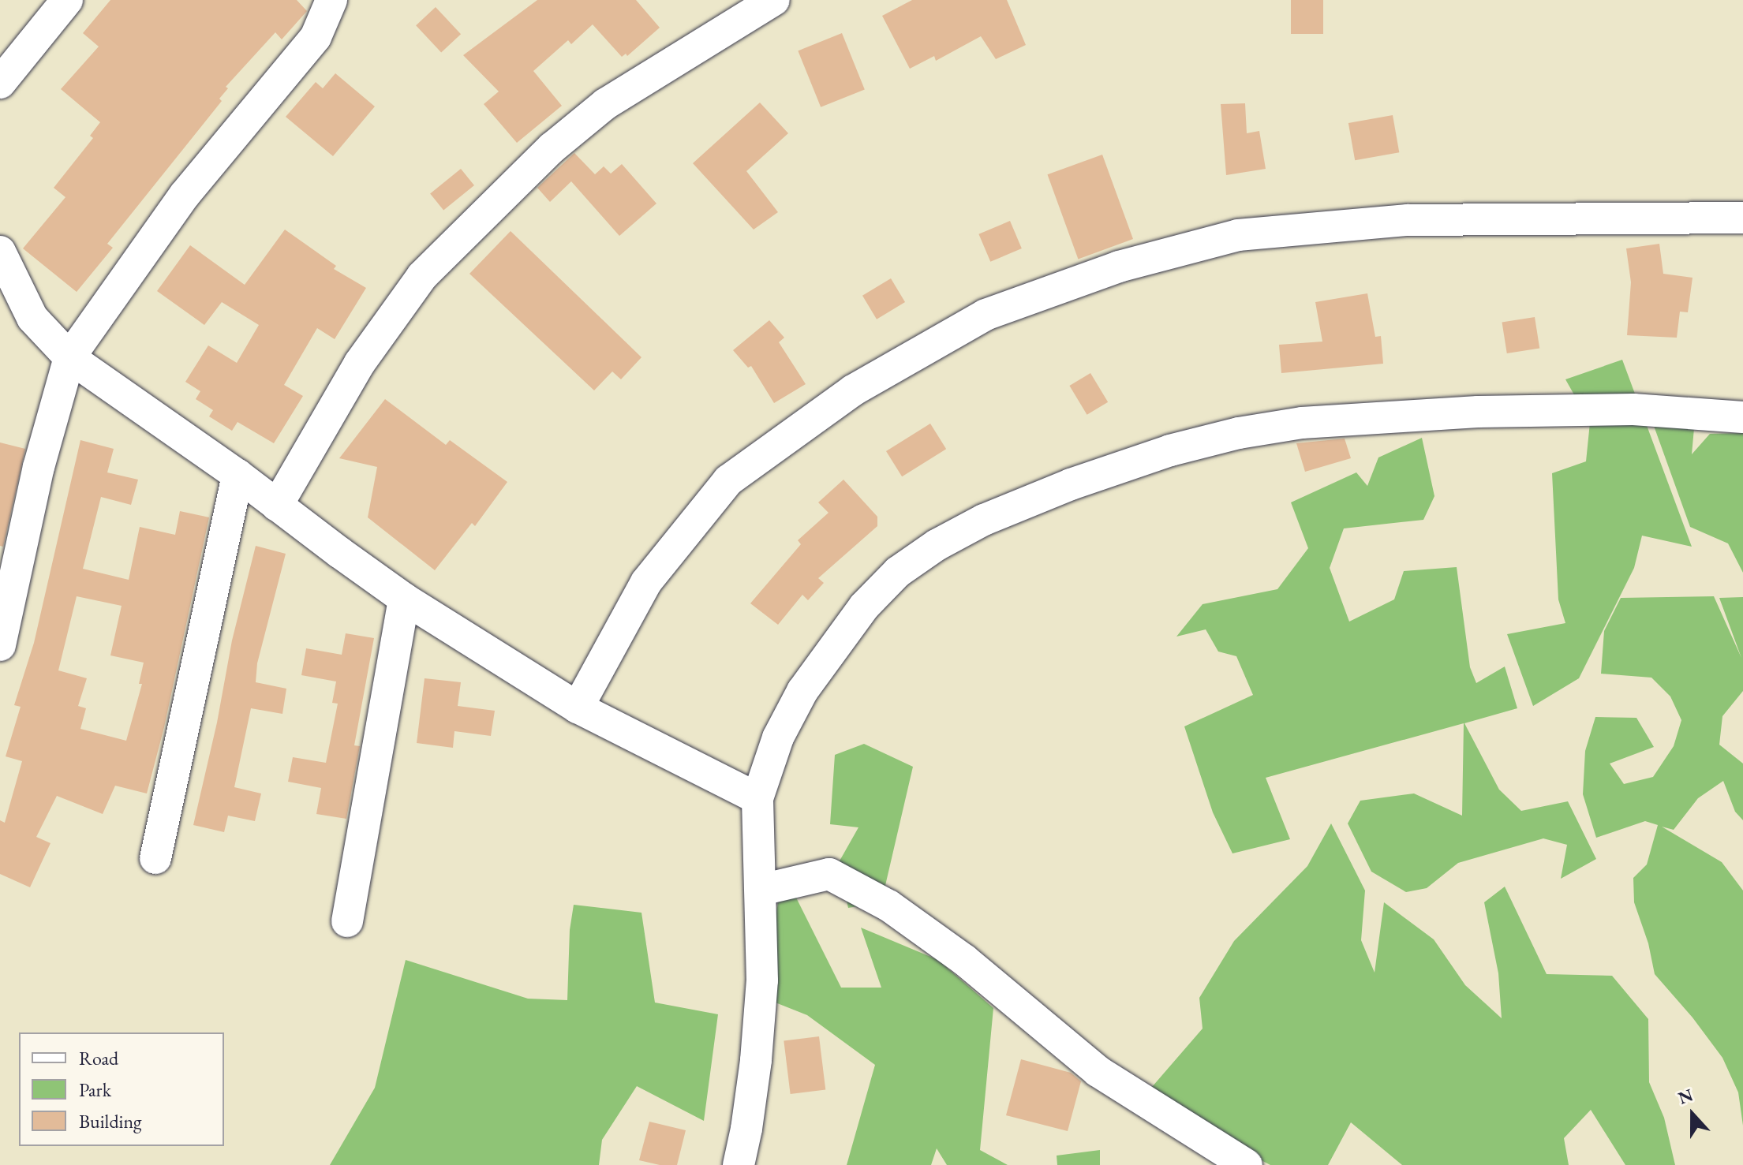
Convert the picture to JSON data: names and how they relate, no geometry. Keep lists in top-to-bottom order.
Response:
{
  "legend": ["Road", "Park", "Building"],
  "north": "top"
}
